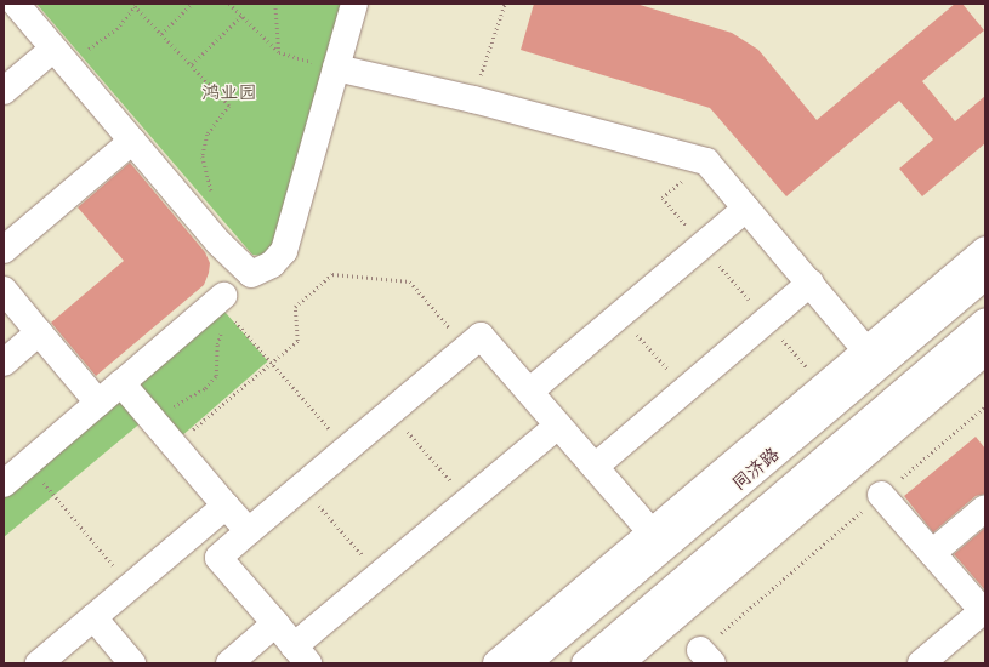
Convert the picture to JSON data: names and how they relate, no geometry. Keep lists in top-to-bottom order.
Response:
{
  "streets": {
    "main road": ["同济路"]
  },
  "parks": ["鸿业园"]
}
